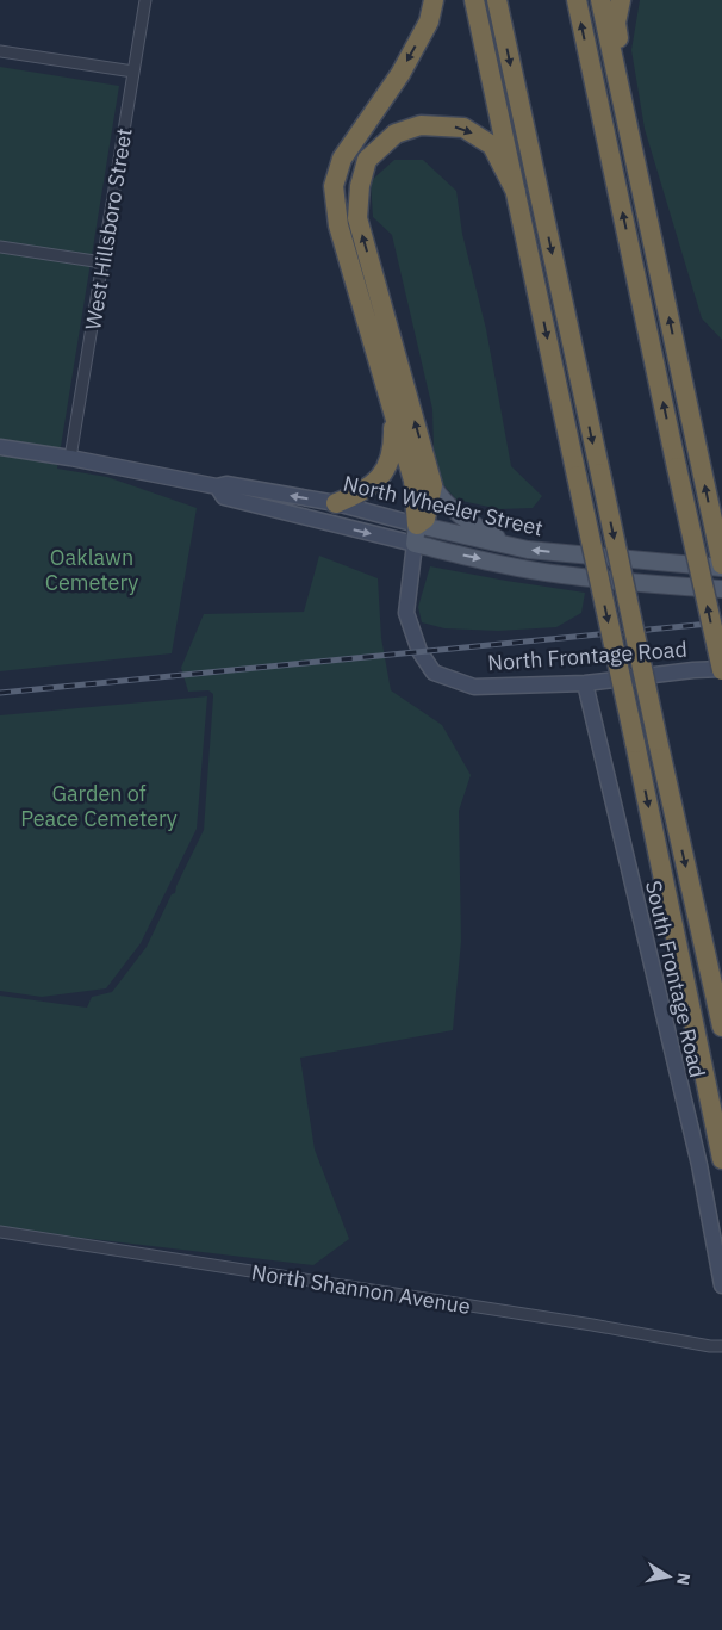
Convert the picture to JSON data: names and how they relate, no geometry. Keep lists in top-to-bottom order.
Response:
{
  "streets": {
    "main road": ["North Wheeler Street"],
    "street": [
      "West Hillsboro Street",
      "North Frontage Road",
      "South Frontage Road",
      "North Shannon Avenue"
    ]
  },
  "crossings": [
    ["West Hillsboro Street", "North Wheeler Street"],
    ["North Wheeler Street", "North Frontage Road"],
    ["North Frontage Road", "South Frontage Road"]
  ],
  "parks": ["Oaklawn Cemetery", "Garden of Peace Cemetery"],
  "north": "right"
}
